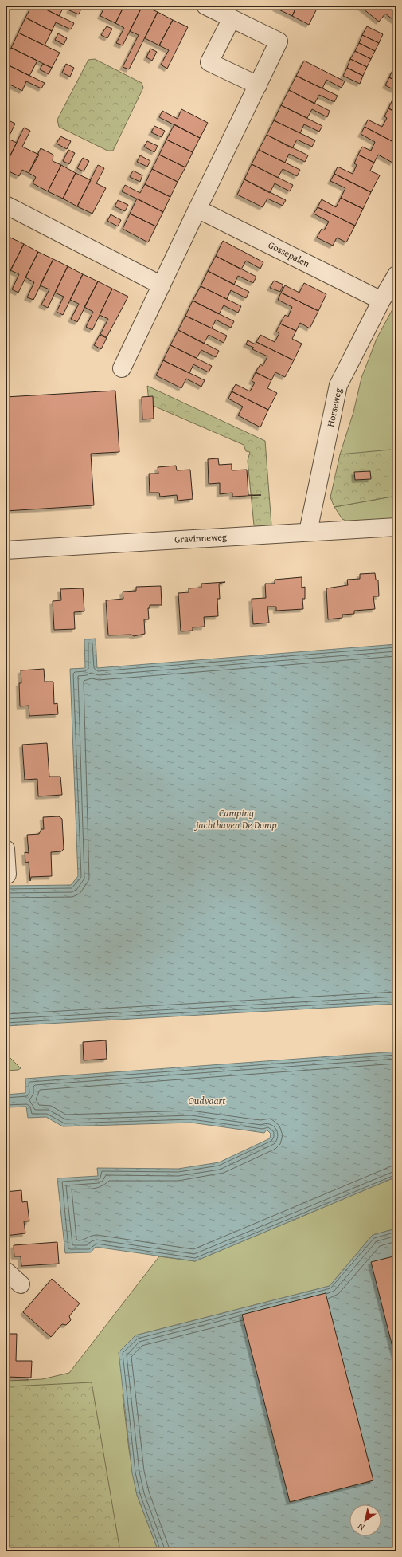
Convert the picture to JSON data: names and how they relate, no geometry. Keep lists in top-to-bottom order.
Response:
{
  "streets": {
    "street": ["Gossepalen", "Horseweg", "Gravinneweg"]
  },
  "crossings": [
    ["Gossepalen", "Horseweg"],
    ["Horseweg", "Gravinneweg"]
  ],
  "water": ["Camping jachthaven De Domp", "Oudvaart"],
  "north": "bottom left"
}
